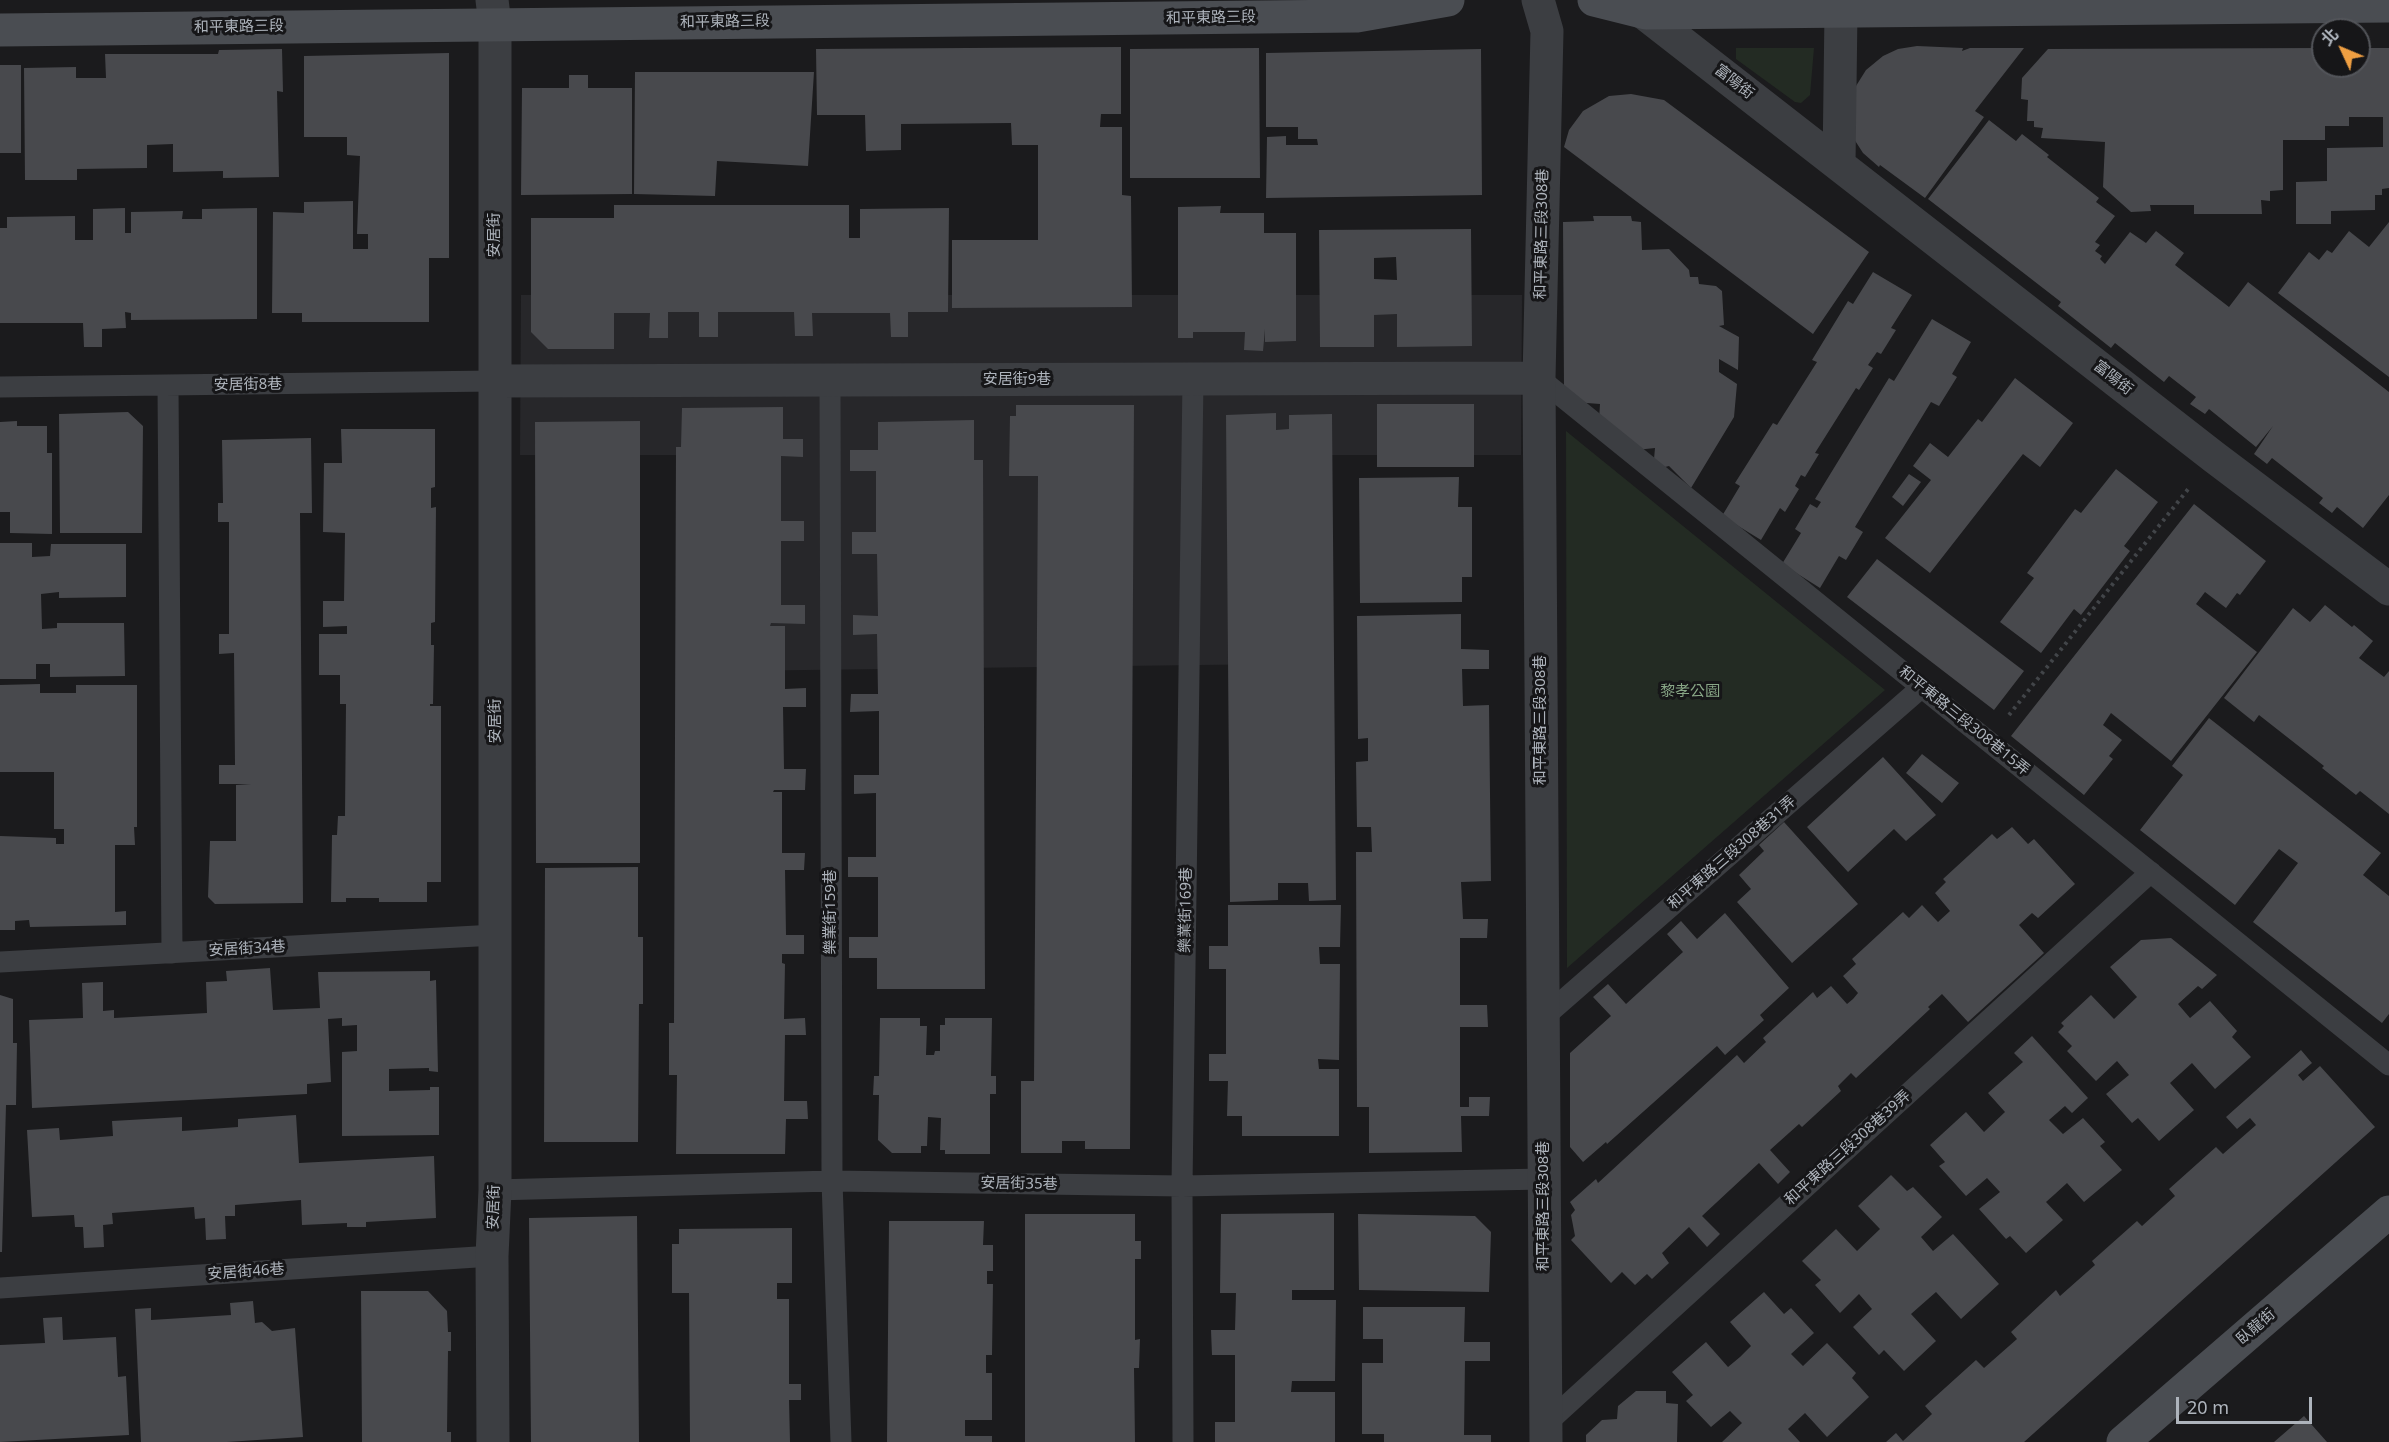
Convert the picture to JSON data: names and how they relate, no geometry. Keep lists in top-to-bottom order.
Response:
{
  "streets": {
    "main road": ["和平東路三段", "臥龍街"],
    "street": [
      "富陽街",
      "和平東路三段308巷",
      "安居街",
      "安居街9巷"
    ],
    "lane": [
      "安居街8巷",
      "和平東路三段308巷15弄",
      "和平東路三段308巷31弄",
      "樂業街169巷",
      "樂業街159巷",
      "安居街34巷",
      "和平東路三段308巷39弄",
      "安居街35巷",
      "安居街46巷"
    ]
  },
  "crossings": [
    ["和平東路三段", "安居街"],
    ["和平東路三段308巷", "安居街9巷"],
    ["和平東路三段308巷", "和平東路三段308巷15弄"],
    ["和平東路三段308巷", "和平東路三段308巷31弄"],
    ["和平東路三段308巷", "和平東路三段308巷39弄"],
    ["和平東路三段308巷", "安居街35巷"],
    ["安居街", "安居街9巷"],
    ["安居街", "安居街8巷"],
    ["安居街", "安居街34巷"],
    ["安居街", "安居街35巷"],
    ["安居街", "安居街46巷"],
    ["安居街9巷", "安居街8巷"],
    ["安居街9巷", "和平東路三段308巷15弄"],
    ["安居街9巷", "樂業街169巷"],
    ["安居街9巷", "樂業街159巷"],
    ["和平東路三段308巷15弄", "和平東路三段308巷31弄"],
    ["和平東路三段308巷15弄", "和平東路三段308巷39弄"],
    ["樂業街169巷", "安居街35巷"],
    ["樂業街159巷", "安居街35巷"]
  ],
  "parks": ["黎孝公園"],
  "scale_bar": "20 m",
  "north": "top left"
}
